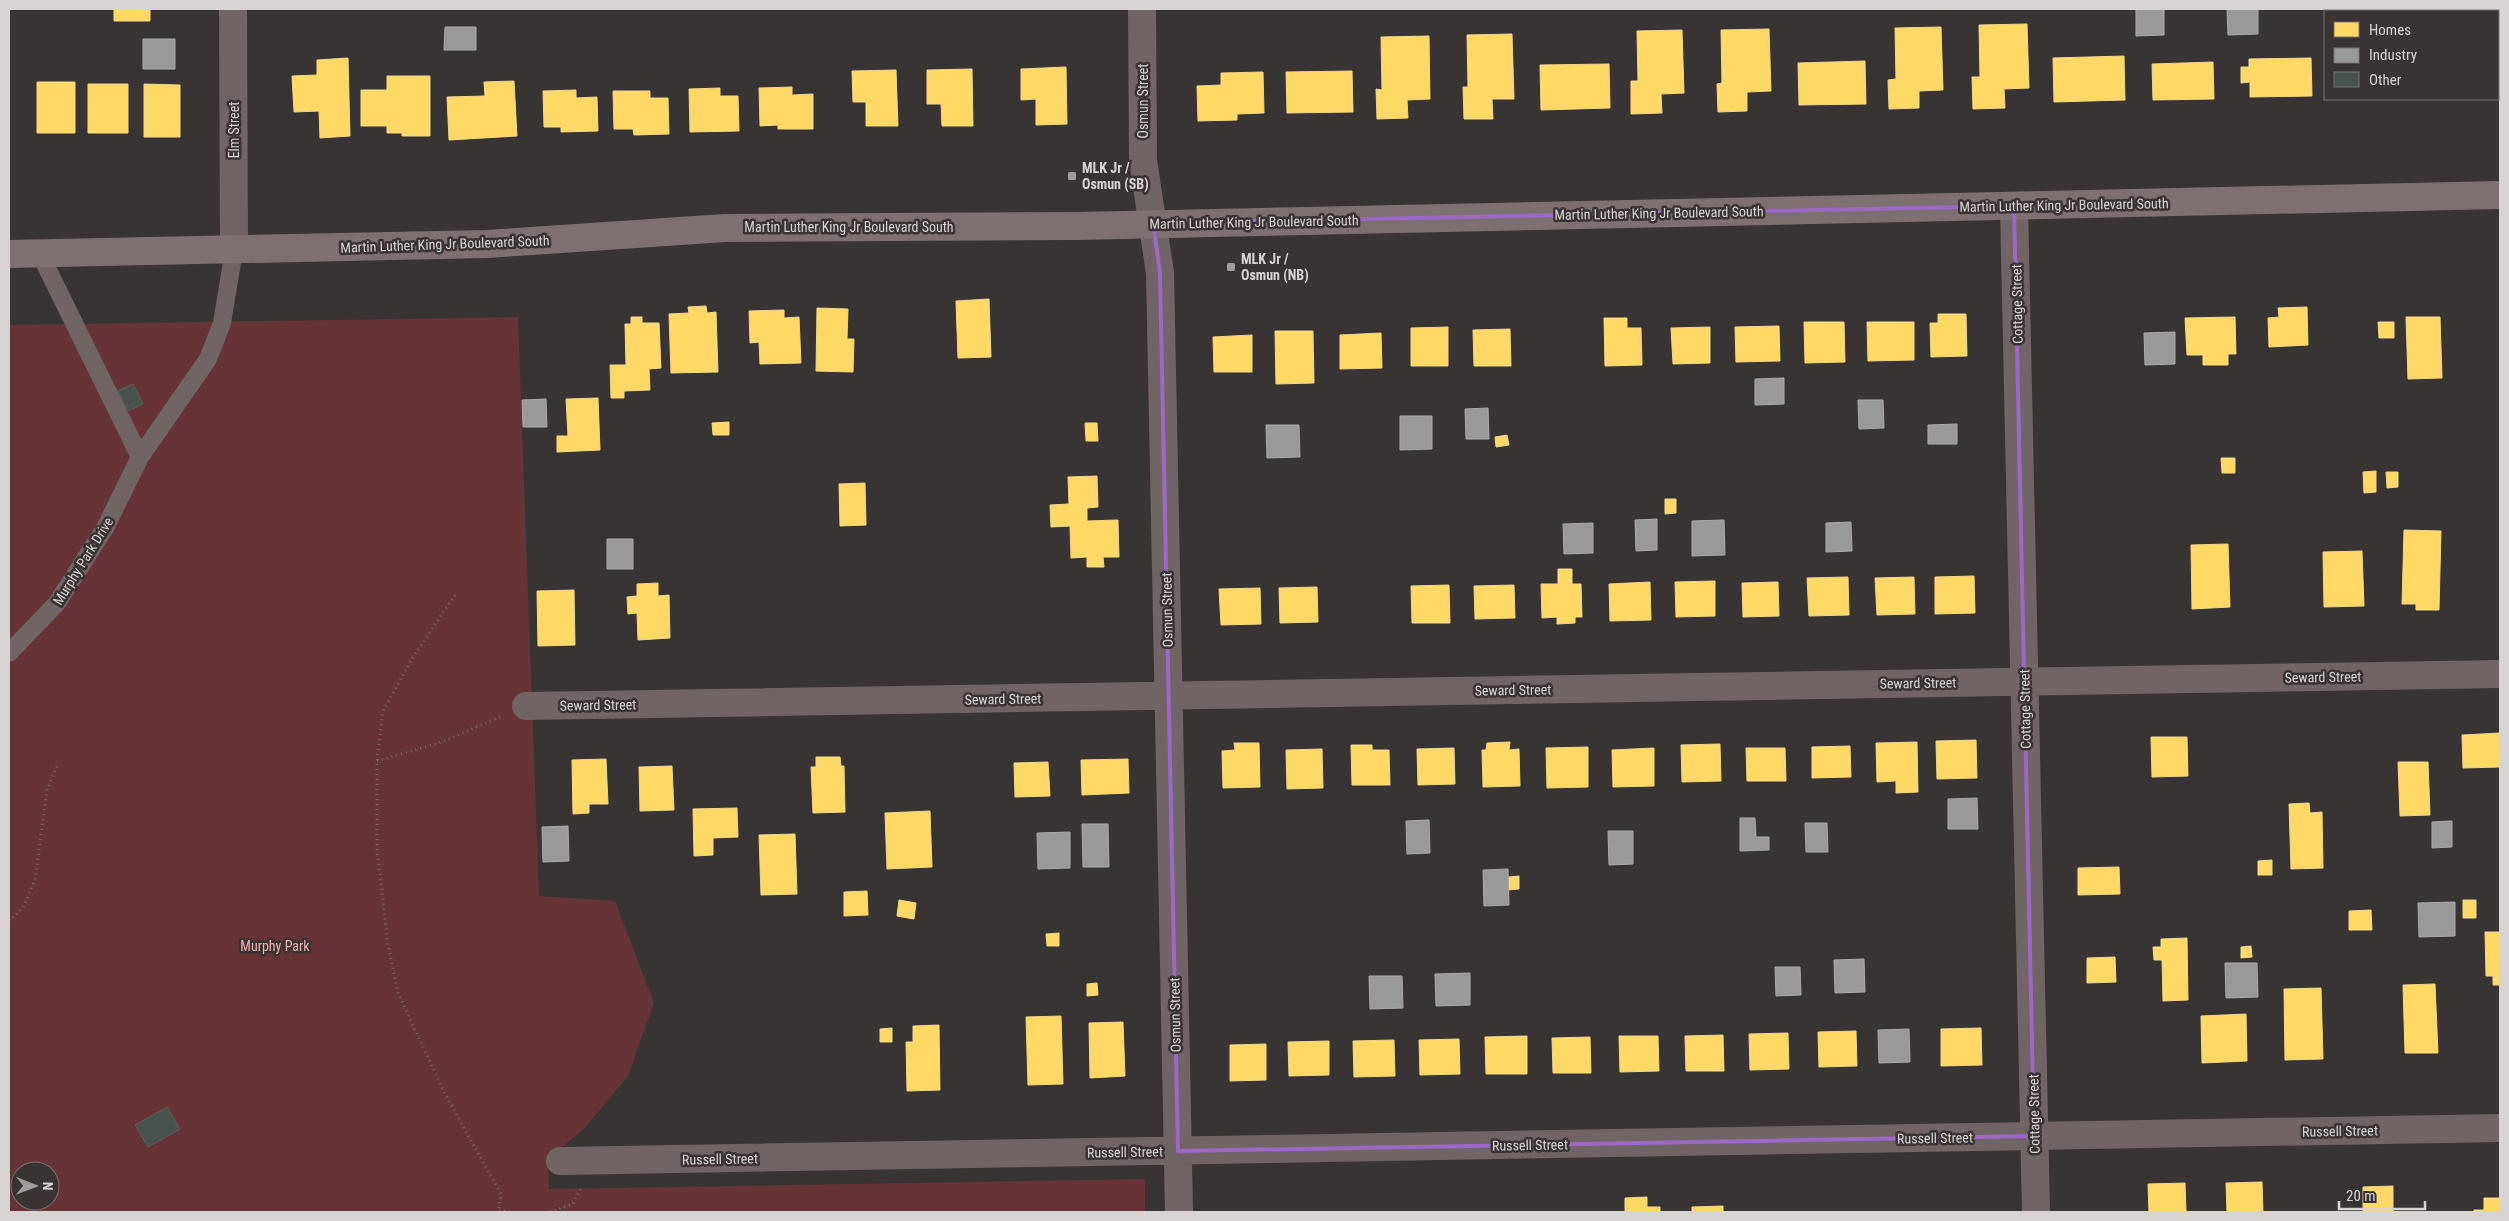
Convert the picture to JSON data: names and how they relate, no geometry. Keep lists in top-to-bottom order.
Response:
{
  "streets": {
    "main road": ["Martin Luther King Jr Boulevard South"],
    "street": [
      "Osmun Street",
      "Elm Street",
      "Cottage Street",
      "Seward Street",
      "Russell Street"
    ],
    "lane": ["Murphy Park Drive"]
  },
  "crossings": [
    ["Osmun Street", "Martin Luther King Jr Boulevard South"],
    ["Osmun Street", "Seward Street"],
    ["Osmun Street", "Russell Street"],
    ["Elm Street", "Martin Luther King Jr Boulevard South"],
    ["Elm Street", "Murphy Park Drive"],
    ["Martin Luther King Jr Boulevard South", "Cottage Street"],
    ["Martin Luther King Jr Boulevard South", "Murphy Park Drive"],
    ["Cottage Street", "Seward Street"],
    ["Cottage Street", "Russell Street"]
  ],
  "parks": ["Murphy Park"],
  "places": {
    "transit": ["MLK Jr / Osmun (SB)", "MLK Jr / Osmun (NB)"]
  },
  "legend": ["Homes", "Industry", "Other"],
  "scale_bar": "20 m",
  "north": "right"
}
